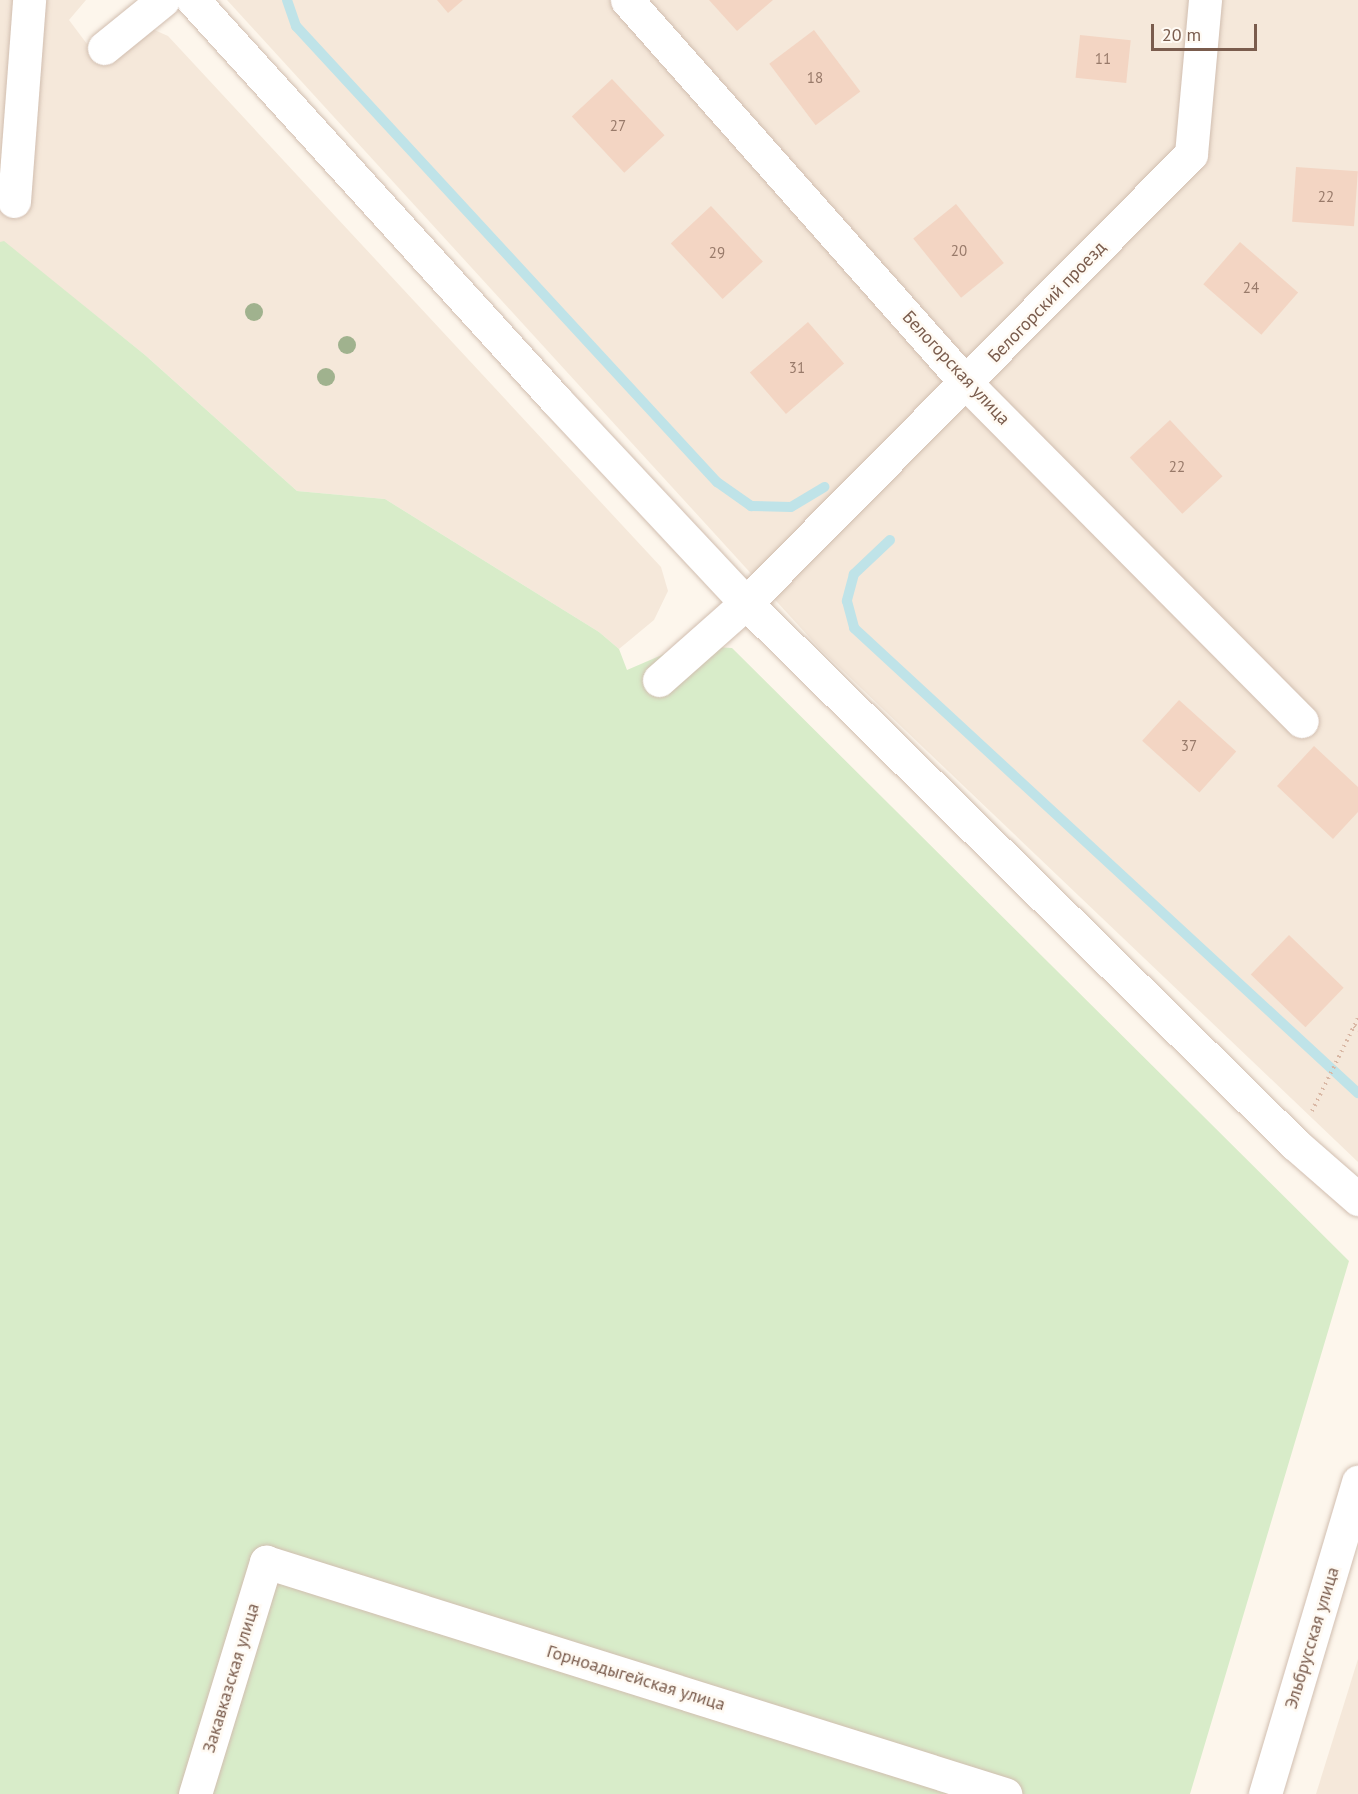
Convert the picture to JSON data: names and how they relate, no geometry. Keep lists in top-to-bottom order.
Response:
{
  "streets": {
    "street": [
      "Белогорский проезд",
      "Белогорская улица",
      "Эльбрусская улица",
      "Закавказская улица",
      "Горноадыгейская улица"
    ]
  },
  "crossings": [
    ["Белогорский проезд", "Белогорская улица"],
    ["Закавказская улица", "Горноадыгейская улица"]
  ],
  "house_numbers": [
    "11",
    "18",
    "27",
    "22",
    "20",
    "29",
    "24",
    "31",
    "22",
    "37"
  ],
  "scale_bar": "20 m"
}
